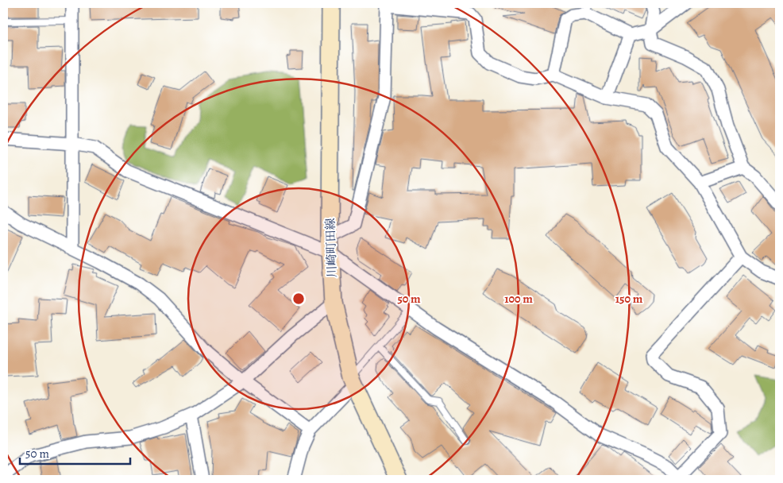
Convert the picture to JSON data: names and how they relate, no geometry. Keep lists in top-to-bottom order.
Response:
{
  "streets": {
    "main road": ["川崎町田線"]
  },
  "scale_bar": "50 m",
  "rings": ["50 m", "100 m", "150 m"]
}
